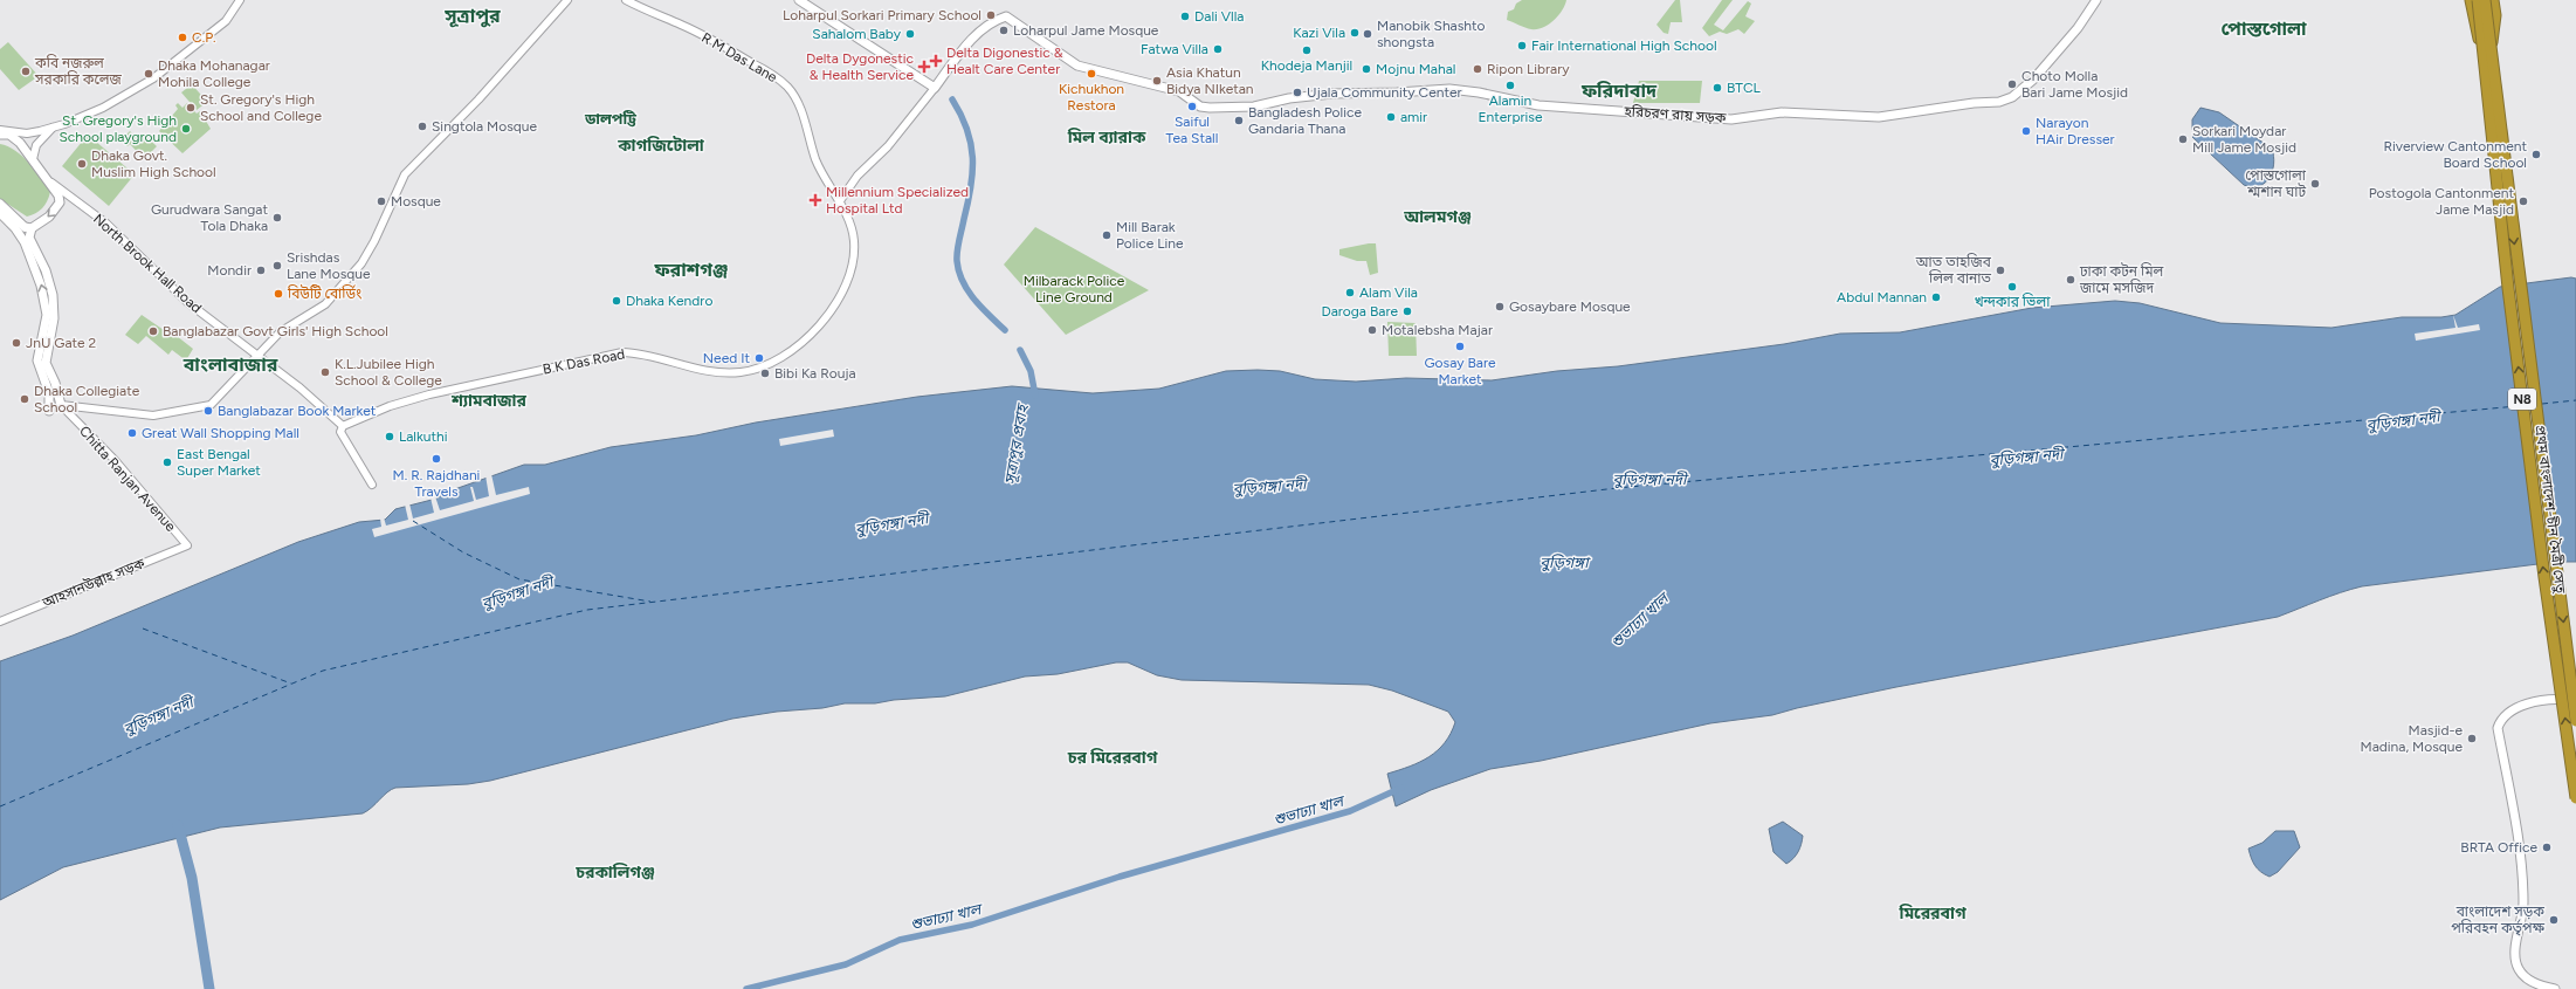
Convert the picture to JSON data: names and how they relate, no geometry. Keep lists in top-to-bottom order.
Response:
{
  "streets": {
    "highway": ["N8", "প্রথম বাংলাদেশ-চীন মৈত্রী সেতু"],
    "main road": ["হরিচরণ রায় সড়ক", "Chitta Ranjan Avenue"],
    "street": [
      "R M Das Lane",
      "North Brook Hall Road",
      "B K Das Road",
      "আহসানউল্লাহ সড়ক"
    ]
  },
  "crossings": [
    ["R M Das Lane", "B K Das Road"],
    ["North Brook Hall Road", "B K Das Road"],
    ["N8", "প্রথম বাংলাদেশ-চীন মৈত্রী সেতু"],
    ["Chitta Ranjan Avenue", "আহসানউল্লাহ সড়ক"]
  ],
  "districts": [
    "সূত্রাপুর",
    "পোস্তগোলা",
    "ফরিদাবাদ",
    "ডালপট্টি",
    "মিল ব্যারাক",
    "কাগজিটোলা",
    "আলমগঞ্জ",
    "ফরাশগঞ্জ",
    "বাংলাবাজার",
    "শ্যামবাজার",
    "চর মিরেরবাগ",
    "চরকালিগঞ্জ",
    "মিরেরবাগ"
  ],
  "water": [
    "বুড়িগঙ্গা নদী",
    "সূত্রাপুর প্রবাহ",
    "বুড়িগঙ্গা",
    "শুভাঢ্যা খাল"
  ],
  "parks": ["Milbarack Police Line Ground"],
  "places": {
    "other": [
      "Loharpul Sorkari Primary School",
      "Dali Vlla",
      "Loharpul Jame Mosque",
      "Kazi Vila",
      "Sahalom Baby",
      "Manobik Shashto shongsta",
      "C.P.",
      "Fair International High School",
      "Fatwa Villa",
      "Khodeja Manjil",
      "Mojnu Mahal",
      "Ripon Library",
      "কবি নজরুল সরকারি কলেজ",
      "Dhaka Mohanagar Mohila College",
      "Kichukhon Restora",
      "Asia Khatun Bidya NIketan",
      "Choto Molla Bari Jame Mosjid",
      "Alamin Enterprise",
      "BTCL",
      "Ujala Community Center",
      "Saiful Tea Stall",
      "St. Gregory's High School and College",
      "amir",
      "Bangladesh Police Gandaria Thana",
      "Singtola Mosque",
      "St. Gregory's High School playground",
      "Narayon HAir Dresser",
      "Sorkari Moydar Mill Jame Mosjid",
      "Riverview Cantonment Board School",
      "Dhaka Govt. Muslim High School",
      "পোস্তগোলা শ্মশান ঘাট",
      "Mosque",
      "Postogola Cantonment Jame Masjid",
      "Gurudwara Sangat Tola Dhaka",
      "Mill Barak Police Line",
      "Srishdas Lane Mosque",
      "Mondir",
      "আত তাহজিব লিল বানাত",
      "ঢাকা কটন মিল জামে মসজিদ",
      "খন্দকার ভিলা",
      "Alam Vila",
      "বিউটি বোর্ডিং",
      "Abdul Mannan",
      "Dhaka Kendro",
      "Gosaybare Mosque",
      "Daroga Bare",
      "Motalebsha Majar",
      "Banglabazar Govt Girls' High School",
      "JnU Gate 2",
      "Gosay Bare Market",
      "Need It",
      "K.L.Jubilee High School & College",
      "Bibi Ka Rouja",
      "Dhaka Collegiate School",
      "Banglabazar Book Market",
      "Great Wall Shopping Mall",
      "Lalkuthi",
      "M. R. Rajdhani Travels",
      "East Bengal Super Market",
      "Masjid-e Madina, Mosque",
      "BRTA Office",
      "বাংলাদেশ সড়ক পরিবহন কর্তৃপক্ষ"
    ],
    "health": ["Delta Digonestic & Healt Care Center", "Delta Dygonestic & Health Service", "Millennium Specialized Hospital Ltd"]
  }
}
